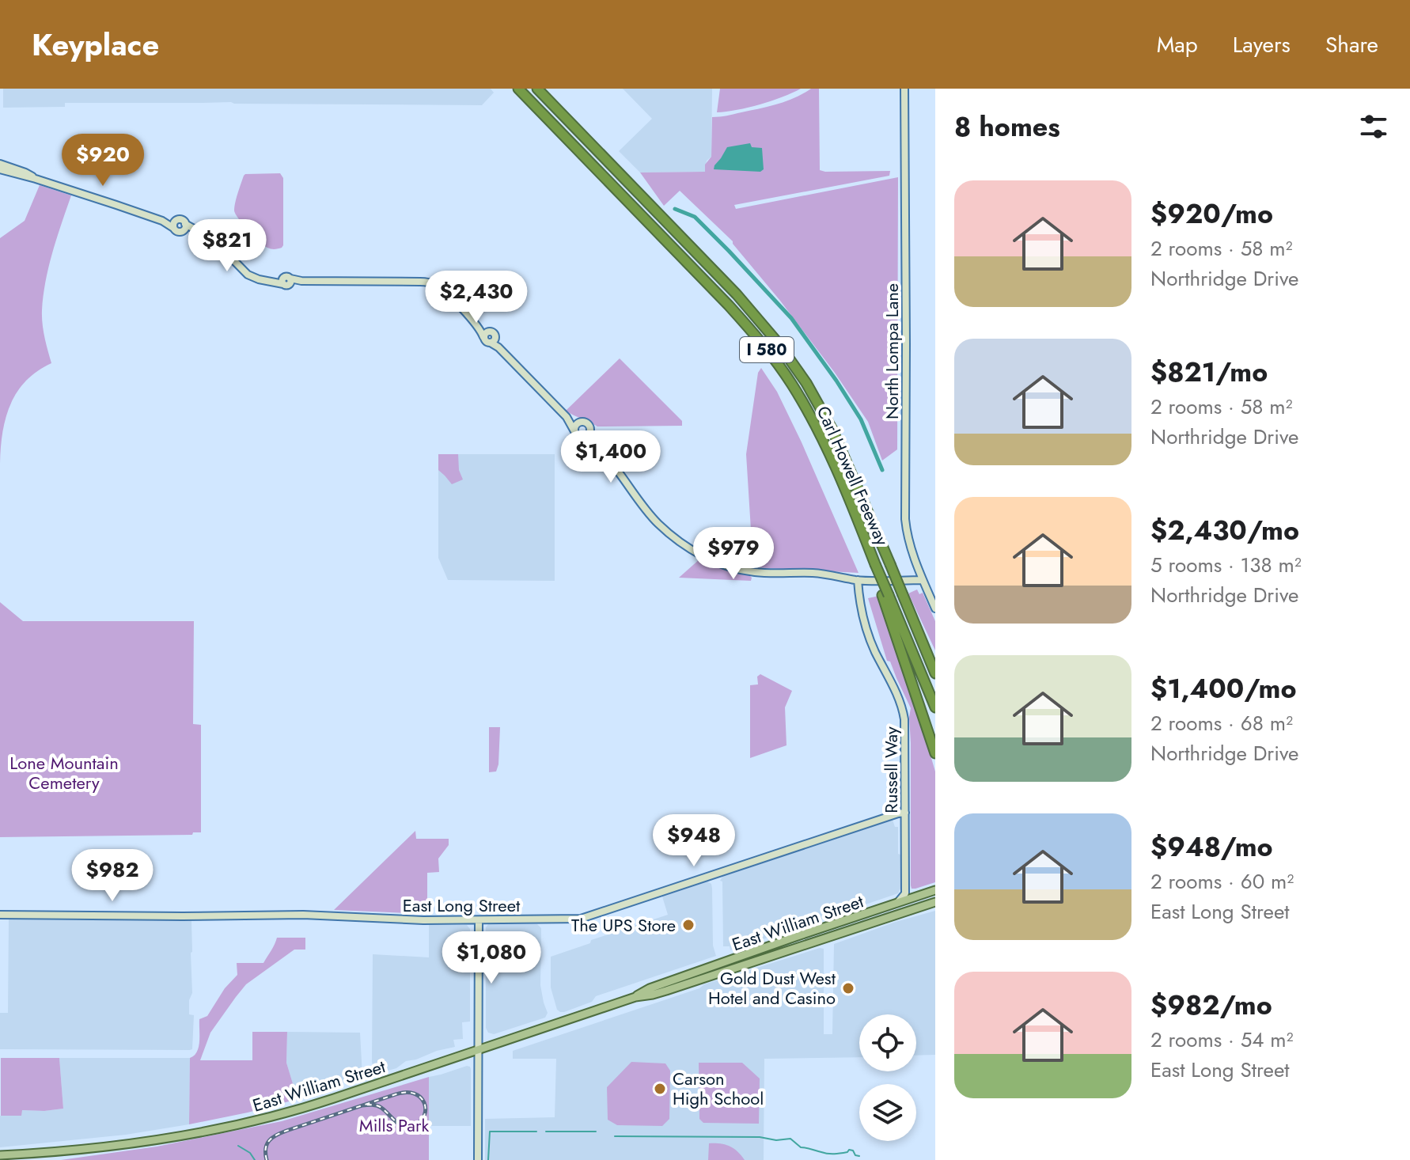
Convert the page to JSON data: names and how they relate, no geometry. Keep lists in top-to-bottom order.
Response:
{
  "streets": {
    "highway": ["I 580", "Carl Howell Freeway"],
    "main road": ["East William Street"],
    "street": ["North Lompa Lane", "Russell Way", "East Long Street"]
  },
  "crossings": [
    ["Russell Way", "East Long Street"]
  ],
  "parks": ["Lone Mountain Cemetery", "Mills Park"],
  "places": ["The UPS Store", "Gold Dust West Hotel and Casino", "Carson High School"],
  "page": {
    "header": "Keyplace",
    "nav": ["Map", "Layers", "Share"],
    "heading": "8 homes",
    "price": [
      "$920",
      "$821",
      "$2,430",
      "$1,400",
      "$979",
      "$948",
      "$982",
      "$1,080"
    ],
    "list": [
      {
        "name": "$920/mo",
        "note": "2 rooms · 58 m² · Northridge Drive"
      },
      {
        "name": "$821/mo",
        "note": "2 rooms · 58 m² · Northridge Drive"
      },
      {
        "name": "$2,430/mo",
        "note": "5 rooms · 138 m² · Northridge Drive"
      },
      {
        "name": "$1,400/mo",
        "note": "2 rooms · 68 m² · Northridge Drive"
      },
      {
        "name": "$948/mo",
        "note": "2 rooms · 60 m² · East Long Street"
      },
      {
        "name": "$982/mo",
        "note": "2 rooms · 54 m² · East Long Street"
      }
    ]
  }
}
